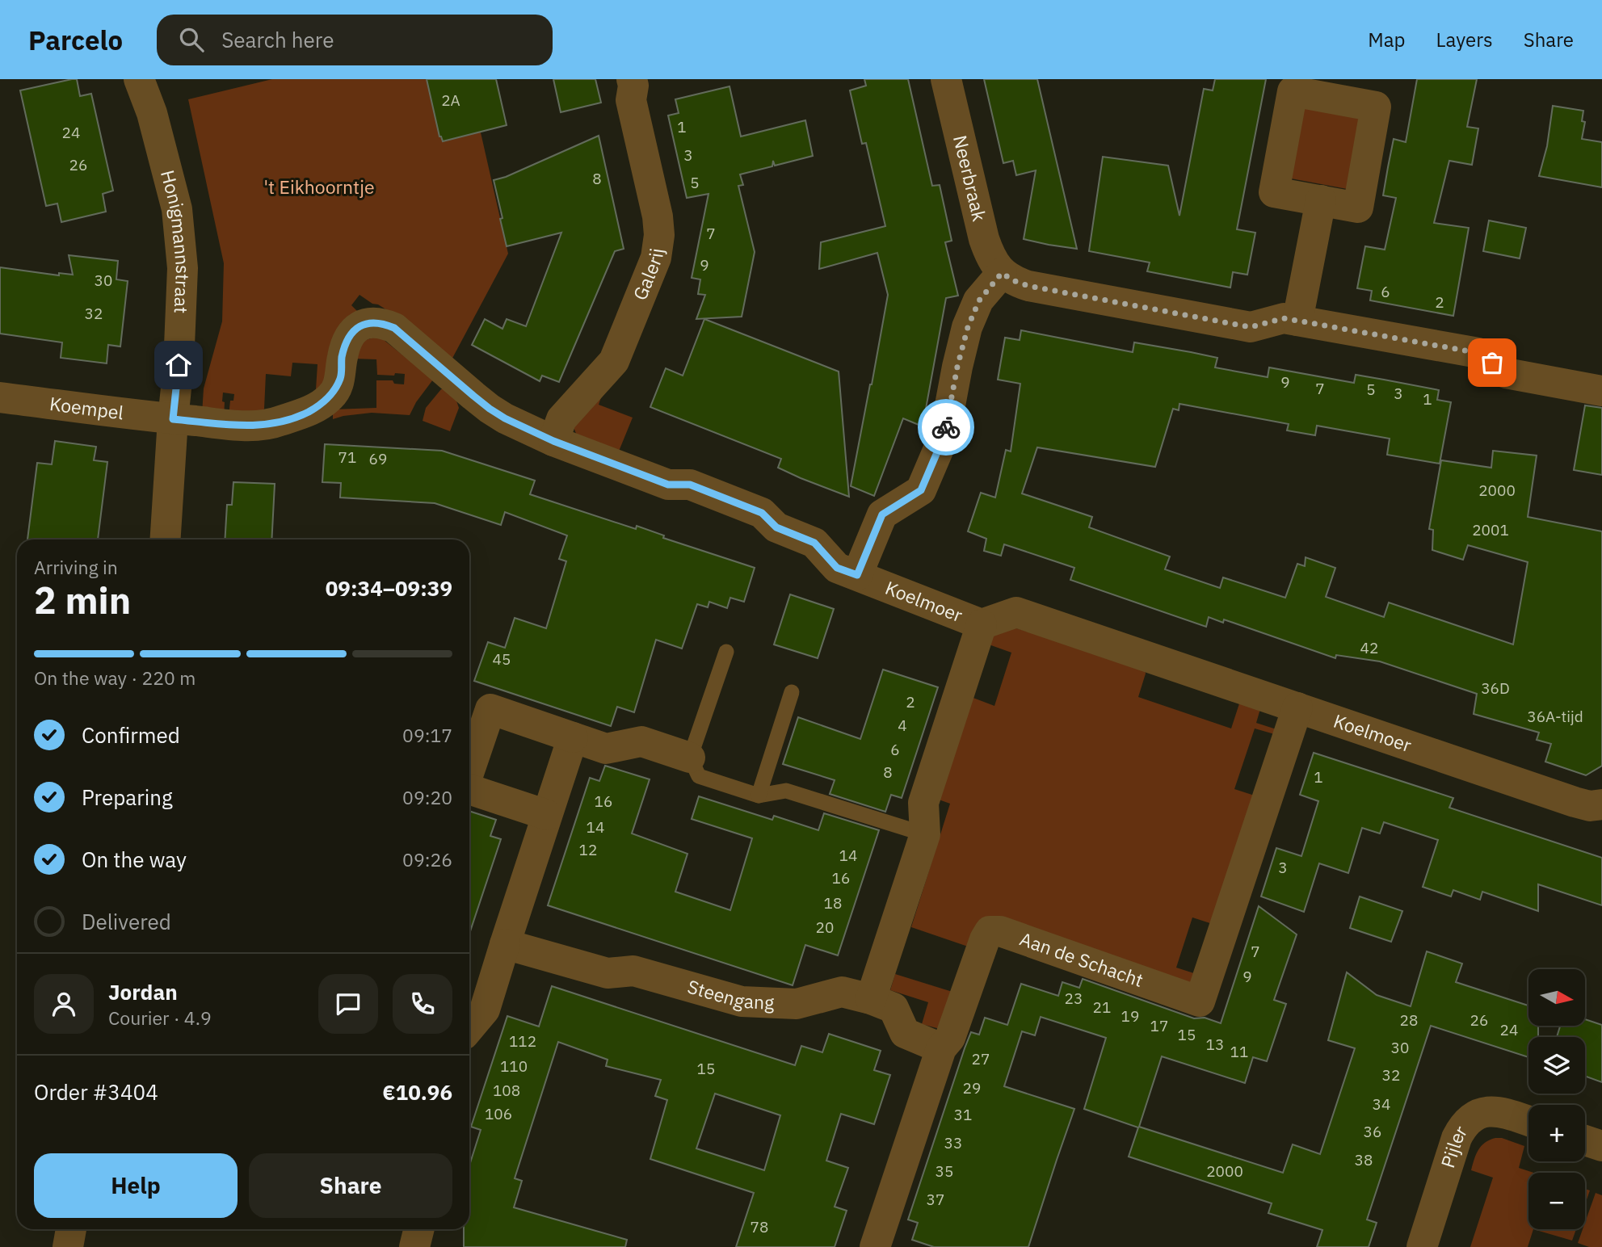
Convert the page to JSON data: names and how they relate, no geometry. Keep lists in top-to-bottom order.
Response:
{
  "streets": {
    "street": [
      "Neerbraak",
      "Honigmannstraat",
      "Galerij",
      "Koempel",
      "Koelmoer",
      "Aan de Schacht",
      "Steengang",
      "Pijler"
    ]
  },
  "crossings": [
    ["Honigmannstraat", "Koempel"],
    ["Honigmannstraat", "Koelmoer"],
    ["Galerij", "Koelmoer"],
    ["Koempel", "Koelmoer"],
    ["Koelmoer", "Aan de Schacht"],
    ["Aan de Schacht", "Steengang"]
  ],
  "parks": ["'t Eikhoorntje"],
  "house_numbers": [
    "2A",
    "1",
    "24",
    "3",
    "26",
    "8",
    "5",
    "7",
    "9",
    "30",
    "6",
    "2",
    "32",
    "9",
    "7",
    "5",
    "3",
    "1",
    "71",
    "69",
    "2000",
    "2001",
    "42",
    "45",
    "36D",
    "2",
    "36A-tijd",
    "4",
    "6",
    "8",
    "1",
    "16",
    "14",
    "12",
    "14",
    "3",
    "16",
    "18",
    "20",
    "7",
    "9",
    "23",
    "21",
    "19",
    "28",
    "26",
    "17",
    "24",
    "15",
    "112",
    "13",
    "30",
    "11",
    "27",
    "110",
    "15",
    "32",
    "29",
    "108",
    "34",
    "106",
    "31",
    "36",
    "33",
    "38",
    "35",
    "2000",
    "37",
    "78"
  ],
  "north": "right",
  "page": {
    "header": "Parcelo",
    "search": "Search here",
    "nav": ["Map", "Layers", "Share"],
    "heading": ["2 min", "Arriving in", "09:34–09:39"],
    "panel": [
      "Jordan",
      "Courier · 4.9",
      "Order #3404",
      "€10.96"
    ],
    "bar": "On the way · 220 m",
    "list": [
      ["Confirmed", "09:17"],
      ["Preparing", "09:20"],
      ["On the way", "09:26"],
      "Delivered"
    ],
    "map_buttons": ["+", "−"],
    "buttons": ["Help", "Share"]
  }
}
